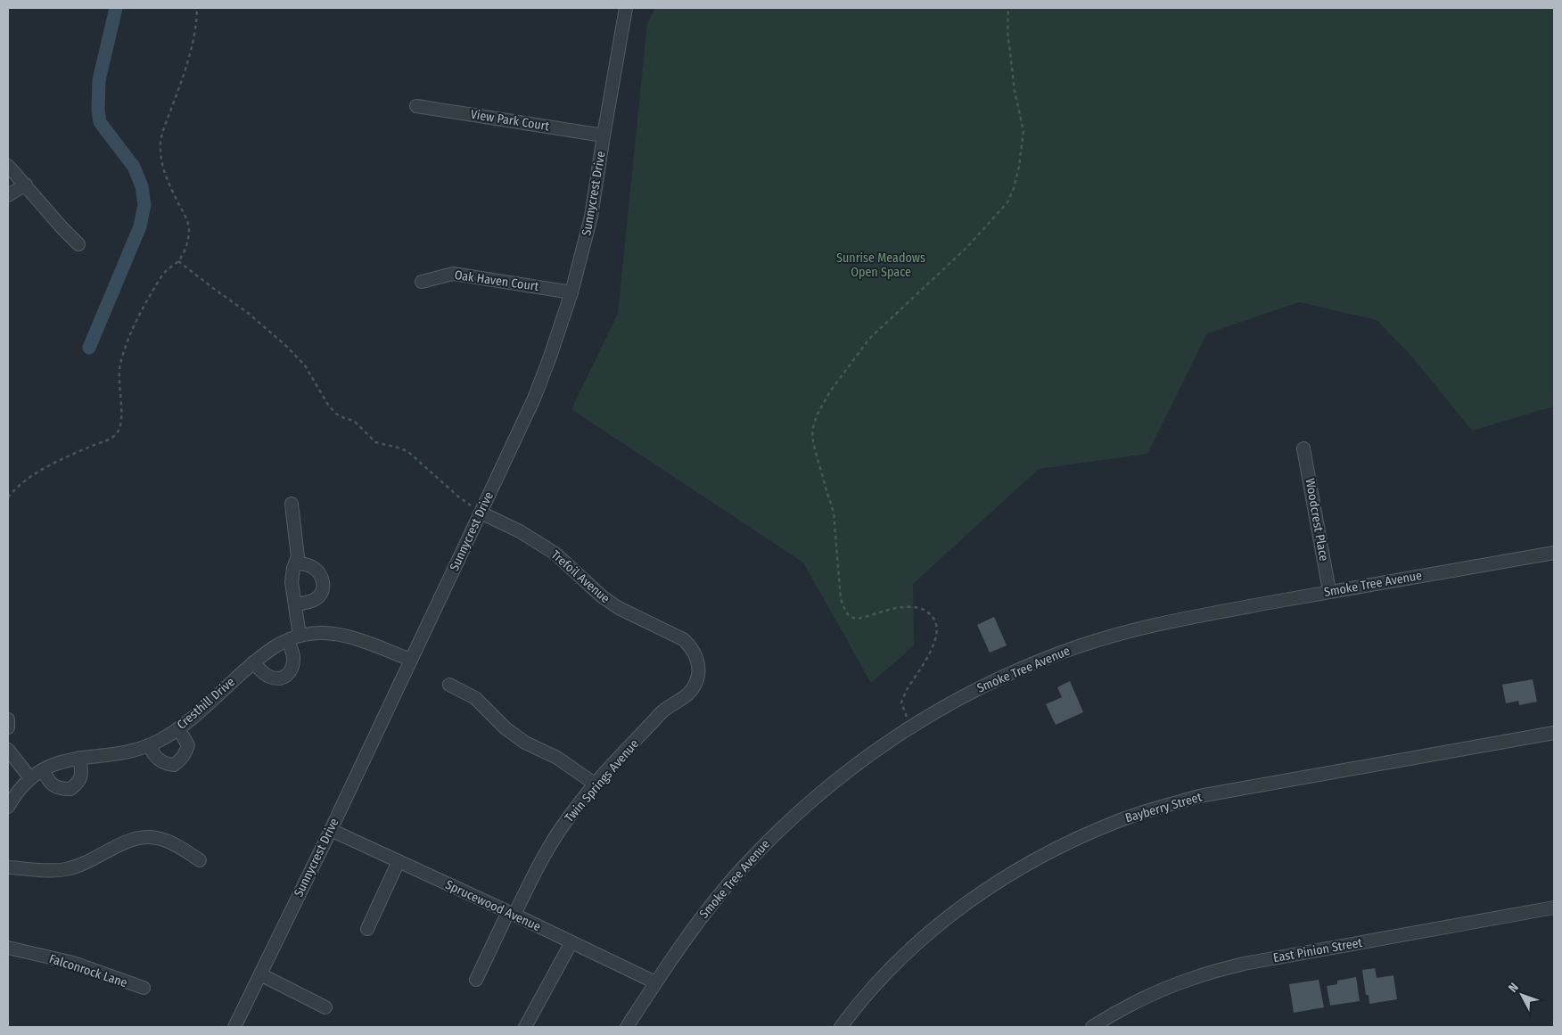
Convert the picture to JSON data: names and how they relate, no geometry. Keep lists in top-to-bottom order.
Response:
{
  "streets": {
    "street": [
      "View Park Court",
      "Sunnycrest Drive",
      "Oak Haven Court",
      "Woodcrest Place",
      "Trefoil Avenue",
      "Smoke Tree Avenue",
      "Cresthill Drive",
      "Twin Springs Avenue",
      "Bayberry Street",
      "Sprucewood Avenue",
      "East Pinion Street",
      "Falconrock Lane"
    ]
  },
  "crossings": [
    ["View Park Court", "Sunnycrest Drive"],
    ["Sunnycrest Drive", "Oak Haven Court"],
    ["Sunnycrest Drive", "Trefoil Avenue"],
    ["Sunnycrest Drive", "Cresthill Drive"],
    ["Sunnycrest Drive", "Sprucewood Avenue"],
    ["Woodcrest Place", "Smoke Tree Avenue"],
    ["Trefoil Avenue", "Twin Springs Avenue"],
    ["Smoke Tree Avenue", "Sprucewood Avenue"],
    ["Twin Springs Avenue", "Sprucewood Avenue"]
  ],
  "parks": ["Sunrise Meadows Open Space"],
  "north": "top left"
}
